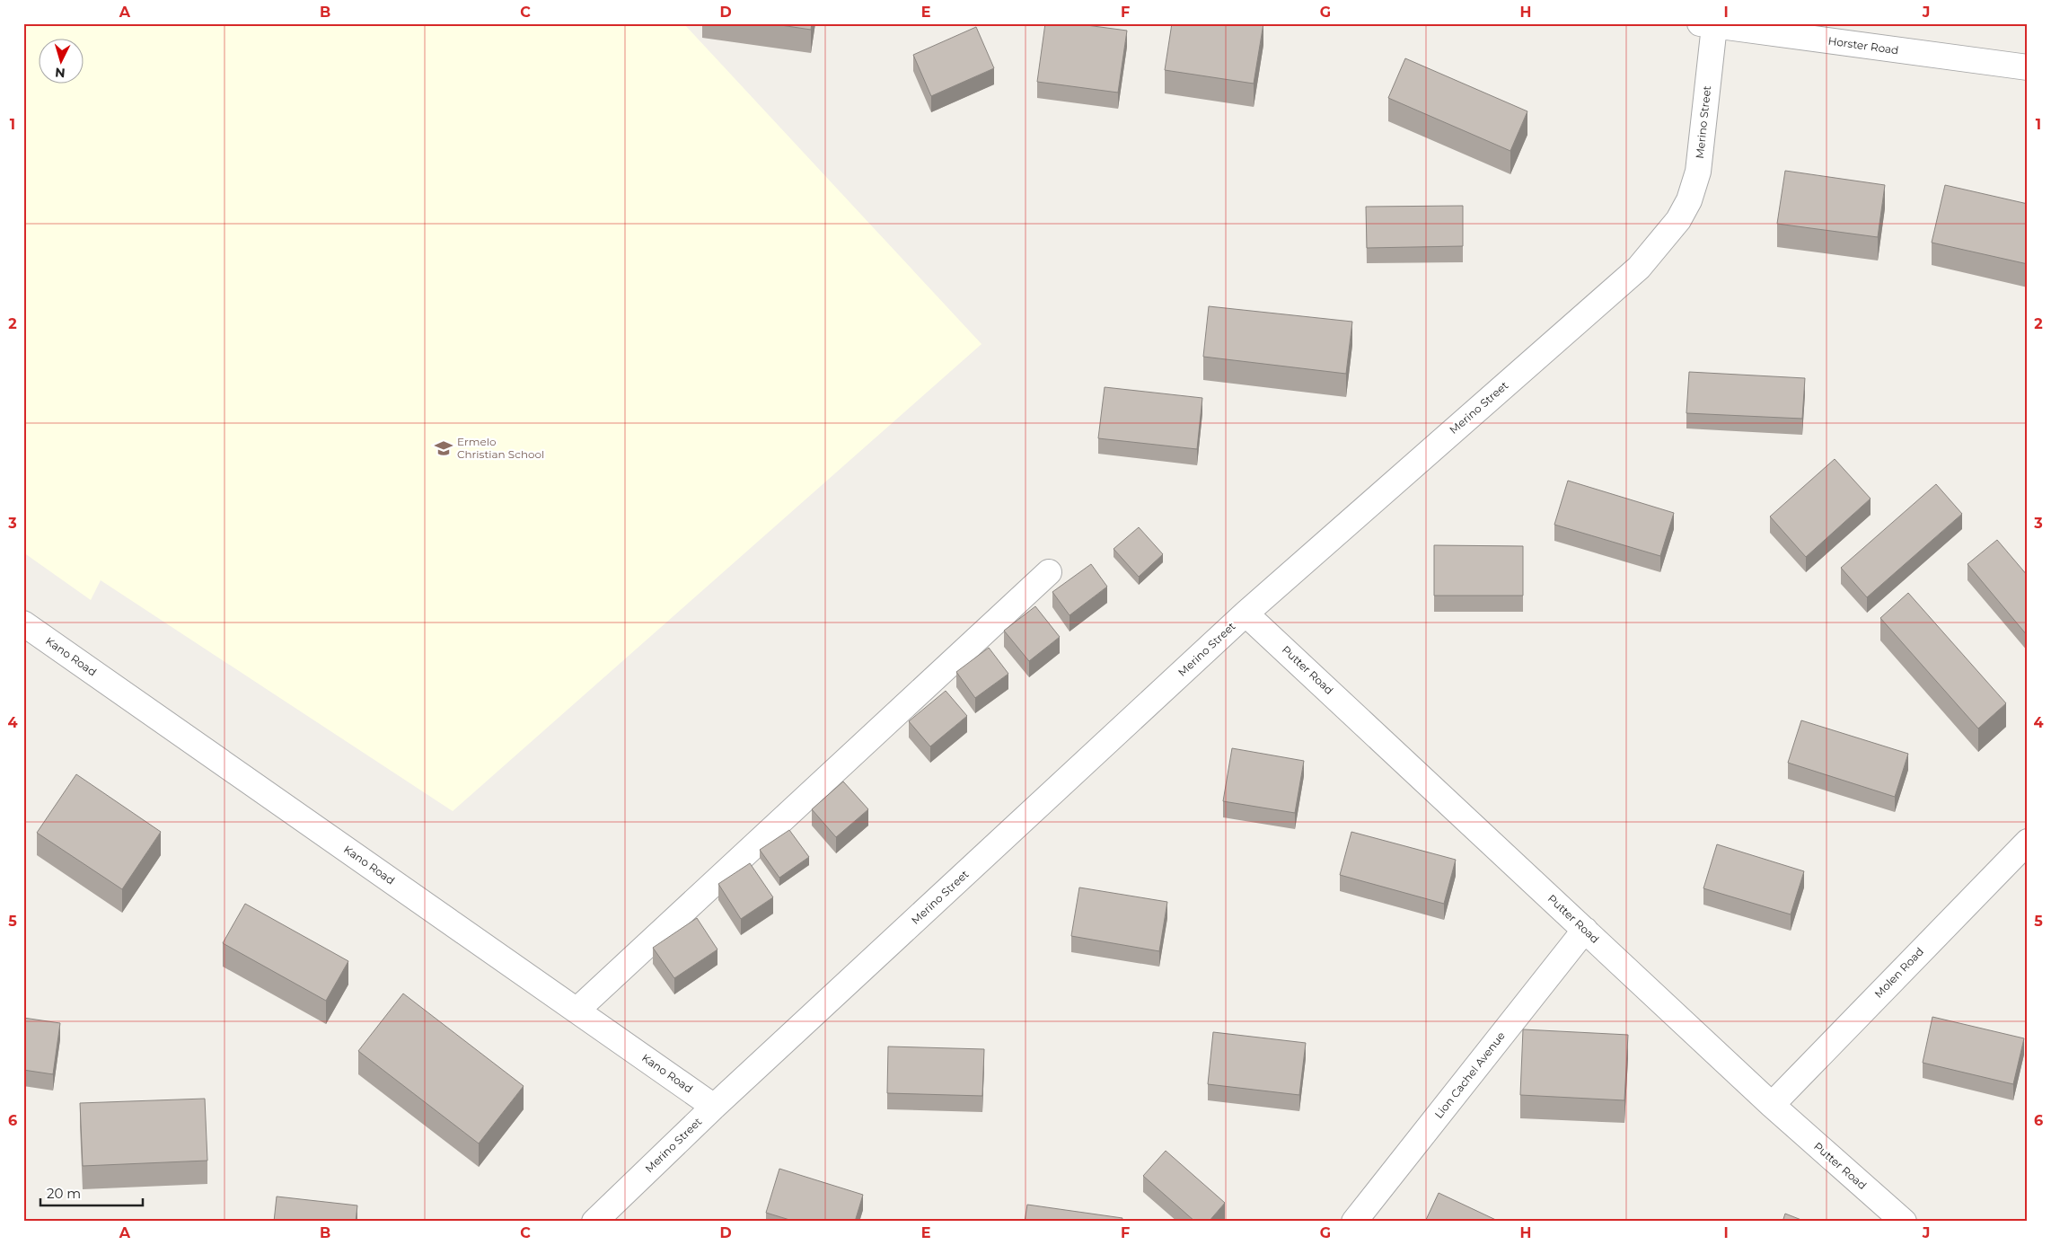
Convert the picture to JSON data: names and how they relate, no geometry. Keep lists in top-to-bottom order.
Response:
{
  "streets": {
    "street": [
      "Horster Road",
      "Merino Street",
      "Kano Road",
      "Putter Road",
      "Molen Road",
      "Lion Cachel Avenue"
    ]
  },
  "crossings": [
    ["Horster Road", "Merino Street"],
    ["Merino Street", "Kano Road"],
    ["Merino Street", "Putter Road"],
    ["Putter Road", "Molen Road"],
    ["Putter Road", "Lion Cachel Avenue"]
  ],
  "places": {
    "school or university": ["Ermelo Christian School"]
  },
  "scale_bar": "20 m",
  "north": "bottom",
  "grid": {
    "columns": [
      "A",
      "B",
      "C",
      "D",
      "E",
      "F",
      "G",
      "H",
      "I",
      "J"
    ],
    "rows": [
      "1",
      "2",
      "3",
      "4",
      "5",
      "6"
    ]
  }
}
